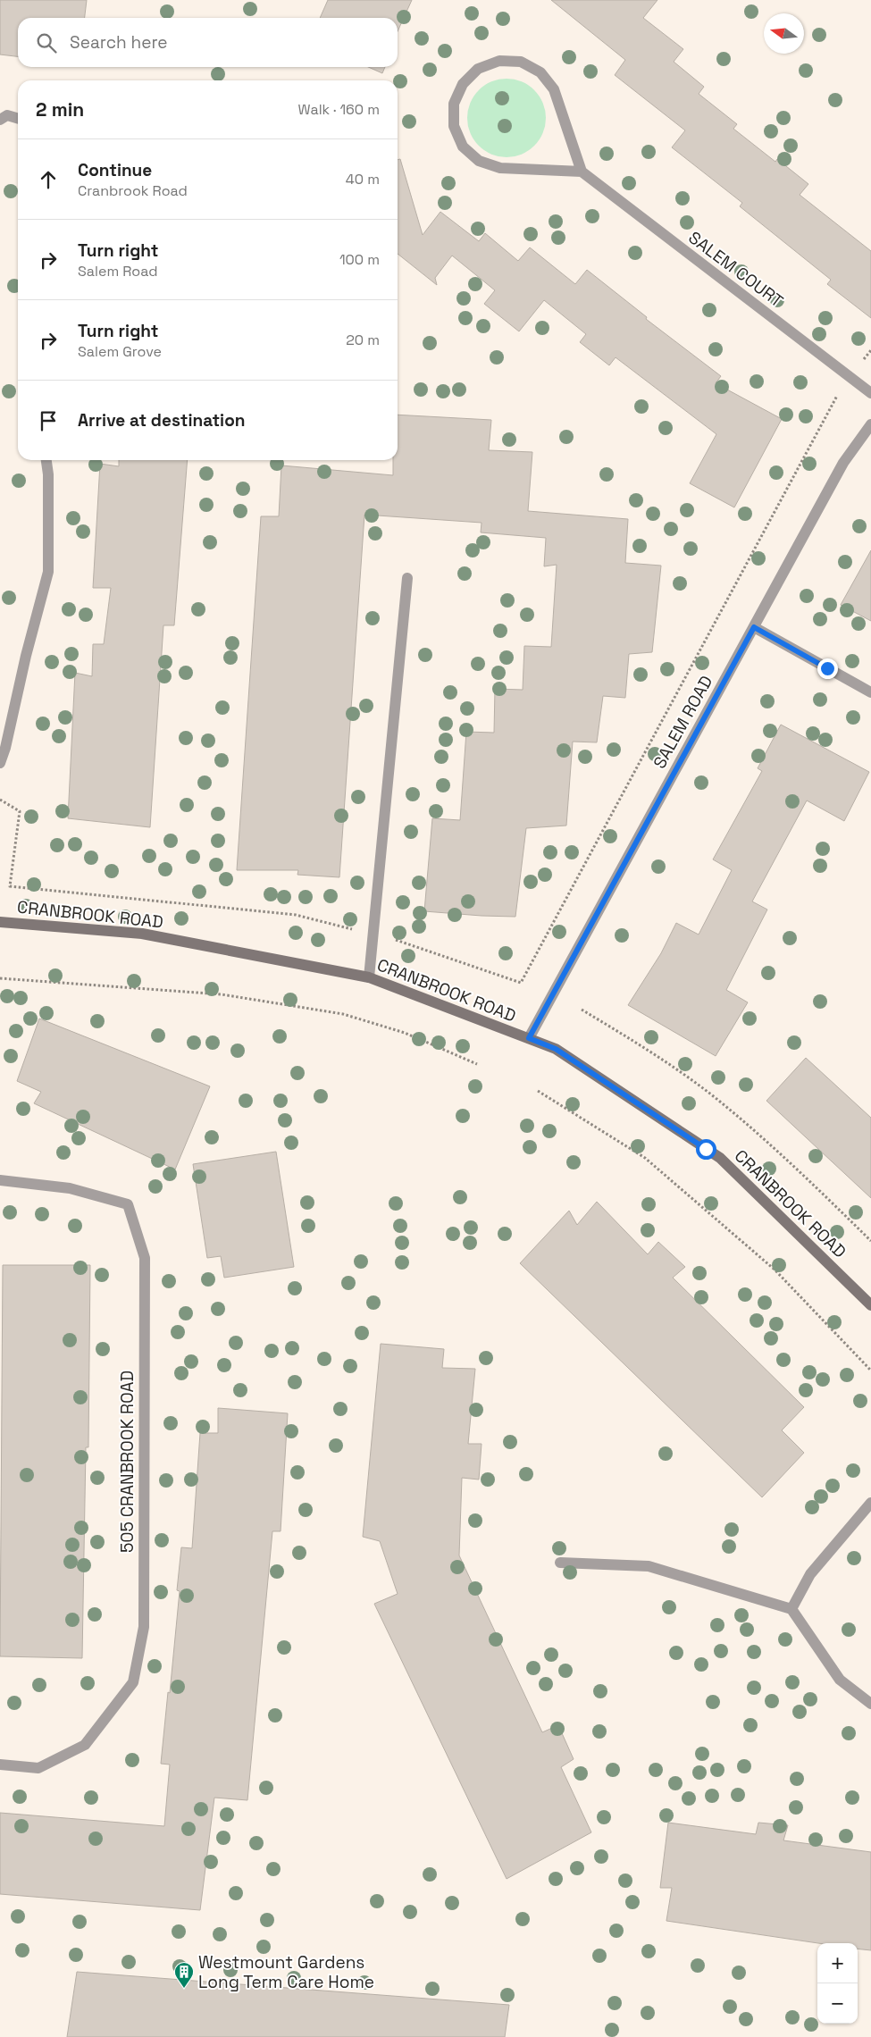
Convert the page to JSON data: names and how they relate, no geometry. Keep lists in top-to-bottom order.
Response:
{
  "streets": {
    "street": [
      "SALEM COURT",
      "SALEM ROAD",
      "CRANBROOK ROAD",
      "505 CRANBROOK ROAD"
    ]
  },
  "crossings": [
    ["SALEM ROAD", "CRANBROOK ROAD"]
  ],
  "places": {
    "building": ["Westmount Gardens Long Term Care Home"]
  },
  "north": "left",
  "page": {
    "search": "Search here",
    "heading": ["2 min", "Walk · 160 m"],
    "list": [
      ["Continue", "Cranbrook Road", "40 m"],
      ["Turn right", "Salem Road", "100 m"],
      ["Turn right", "Salem Grove", "20 m"],
      "Arrive at destination"
    ],
    "map_buttons": ["+", "−"]
  }
}
